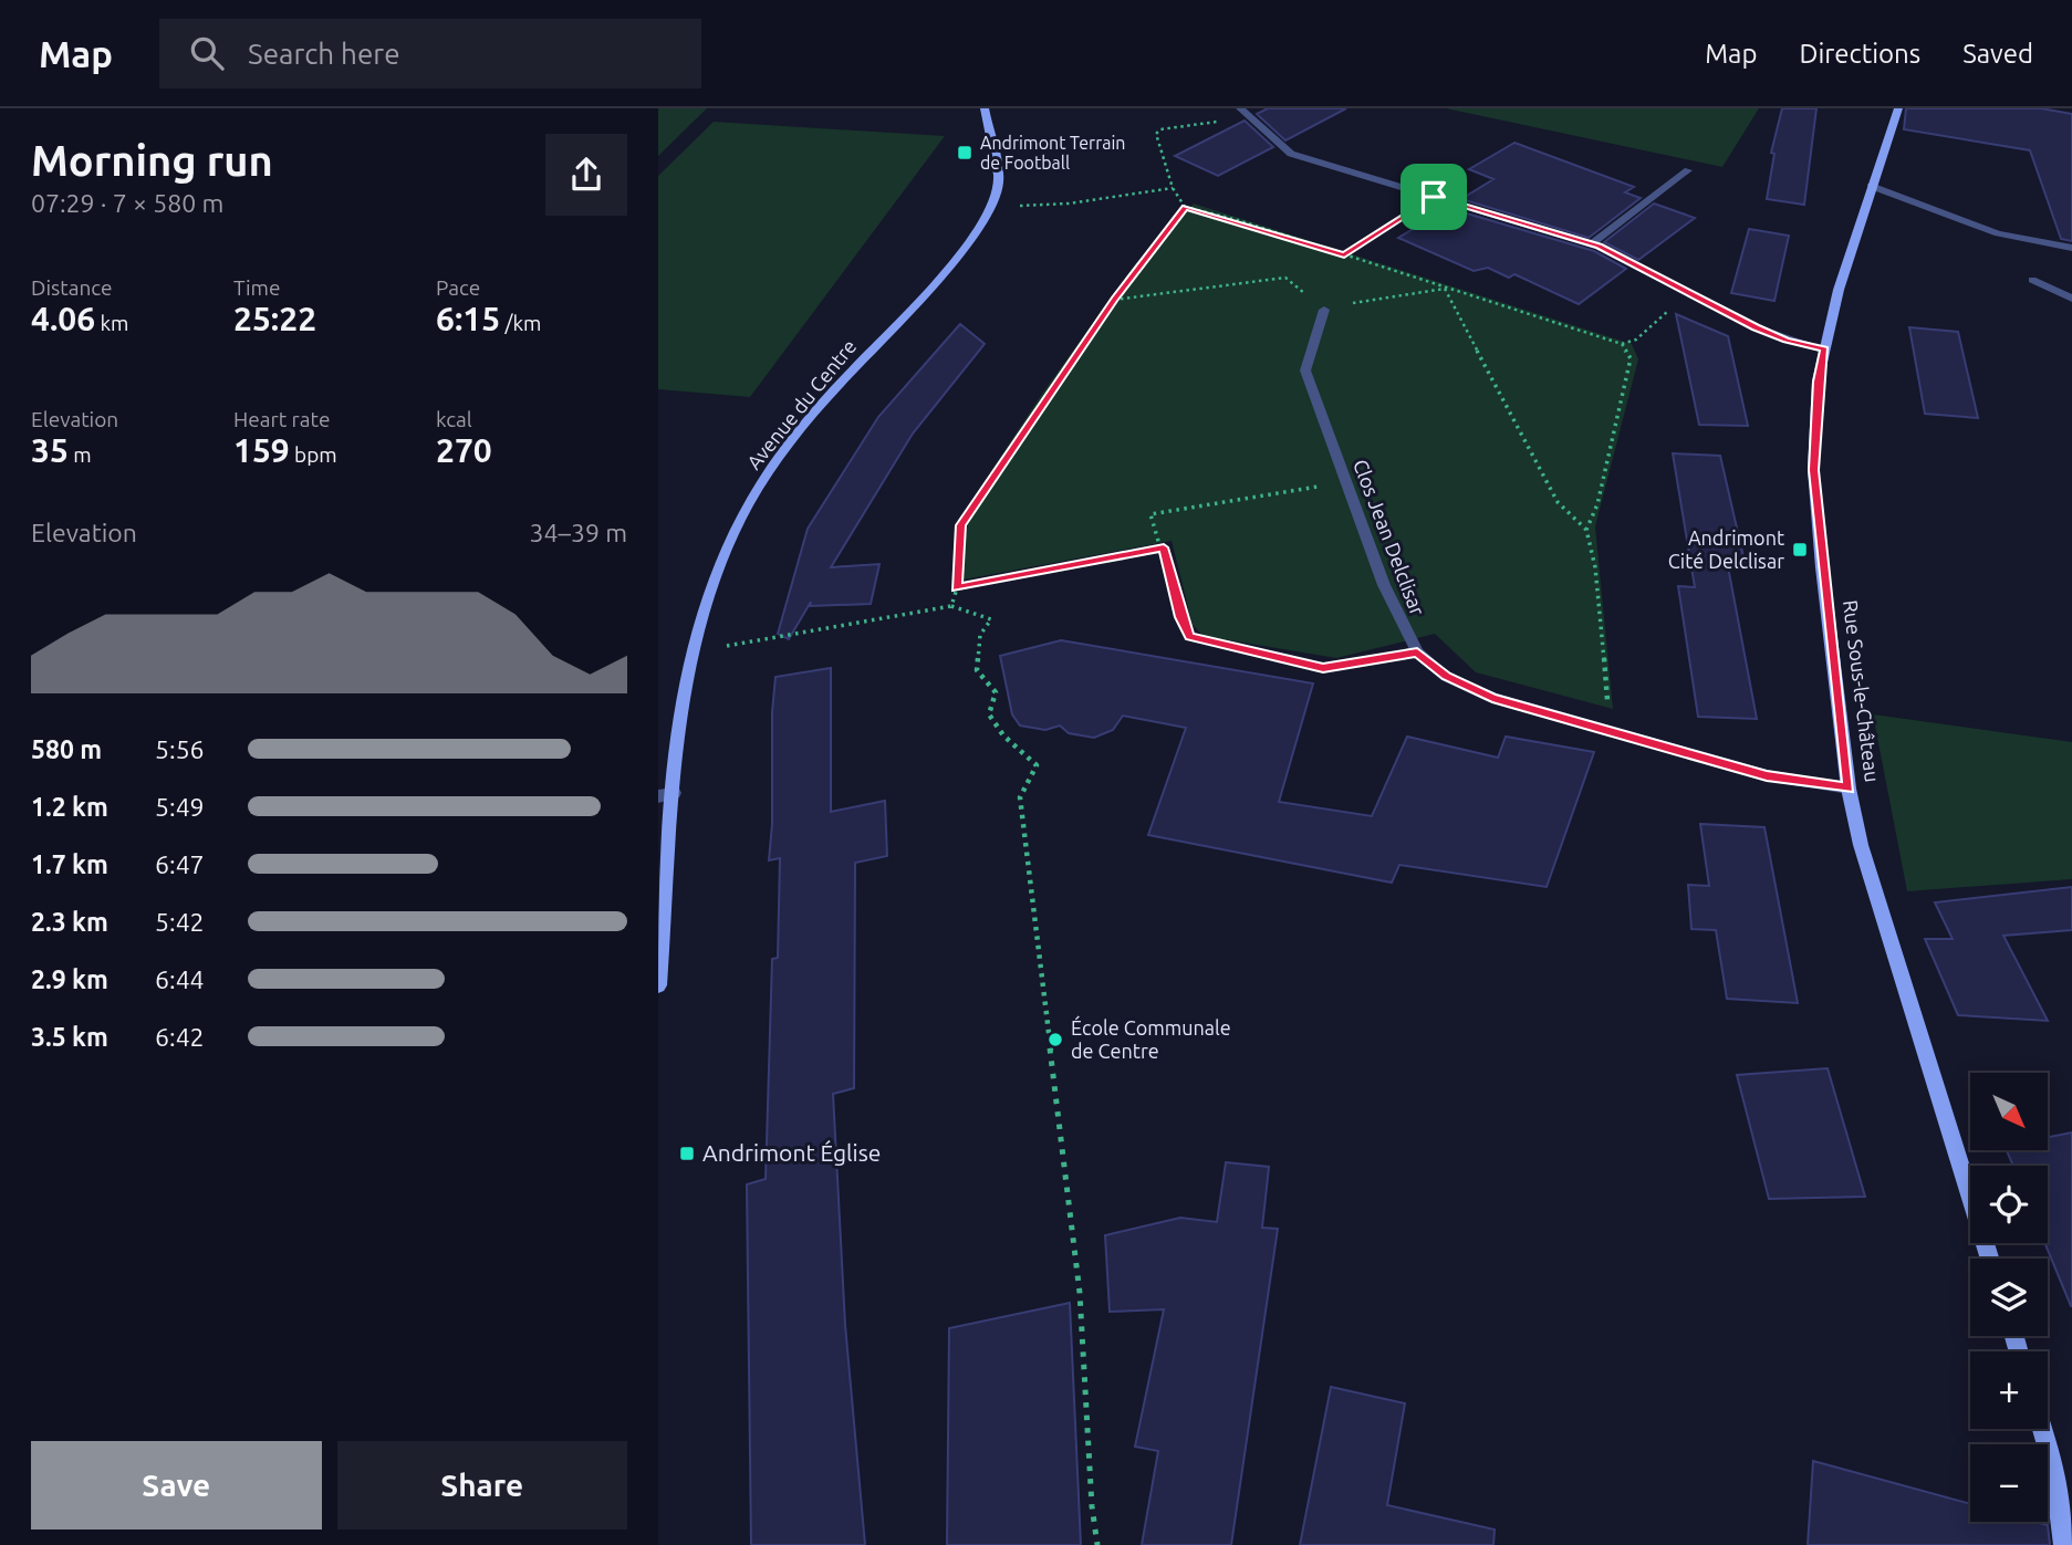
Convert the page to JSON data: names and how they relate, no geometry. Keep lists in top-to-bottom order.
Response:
{
  "streets": {
    "street": ["Avenue du Centre", "Clos Jean Delclisar", "Rue Sous-le-Château"]
  },
  "crossings": [
    ["Clos Jean Delclisar", "Rue Sous-le-Château"]
  ],
  "places": {
    "transit": ["Andrimont Terrain de Football", "Andrimont Cité Delclisar", "Andrimont Église"],
    "other": ["École Communale de Centre"]
  },
  "north": "bottom right",
  "page": {
    "header": "Map",
    "search": "Search here",
    "nav": ["Map", "Directions", "Saved"],
    "heading": ["Morning run", "07:29 · 7 × 580 m"],
    "stats": [
      ["Distance", "4.06 km"],
      ["Time", "25:22"],
      ["Pace", "6:15 /km"],
      ["Elevation", "35 m"],
      ["Heart rate", "159 bpm"],
      ["kcal", "270"]
    ],
    "chart": ["Elevation", "34–39 m"],
    "list": [
      {
        "name": "580 m",
        "note": "5:56"
      },
      {
        "name": "1.2 km",
        "note": "5:49"
      },
      {
        "name": "1.7 km",
        "note": "6:47"
      },
      {
        "name": "2.3 km",
        "note": "5:42"
      },
      {
        "name": "2.9 km",
        "note": "6:44"
      },
      {
        "name": "3.5 km",
        "note": "6:42"
      }
    ],
    "map_buttons": ["+", "−"],
    "buttons": ["Save", "Share"]
  }
}
